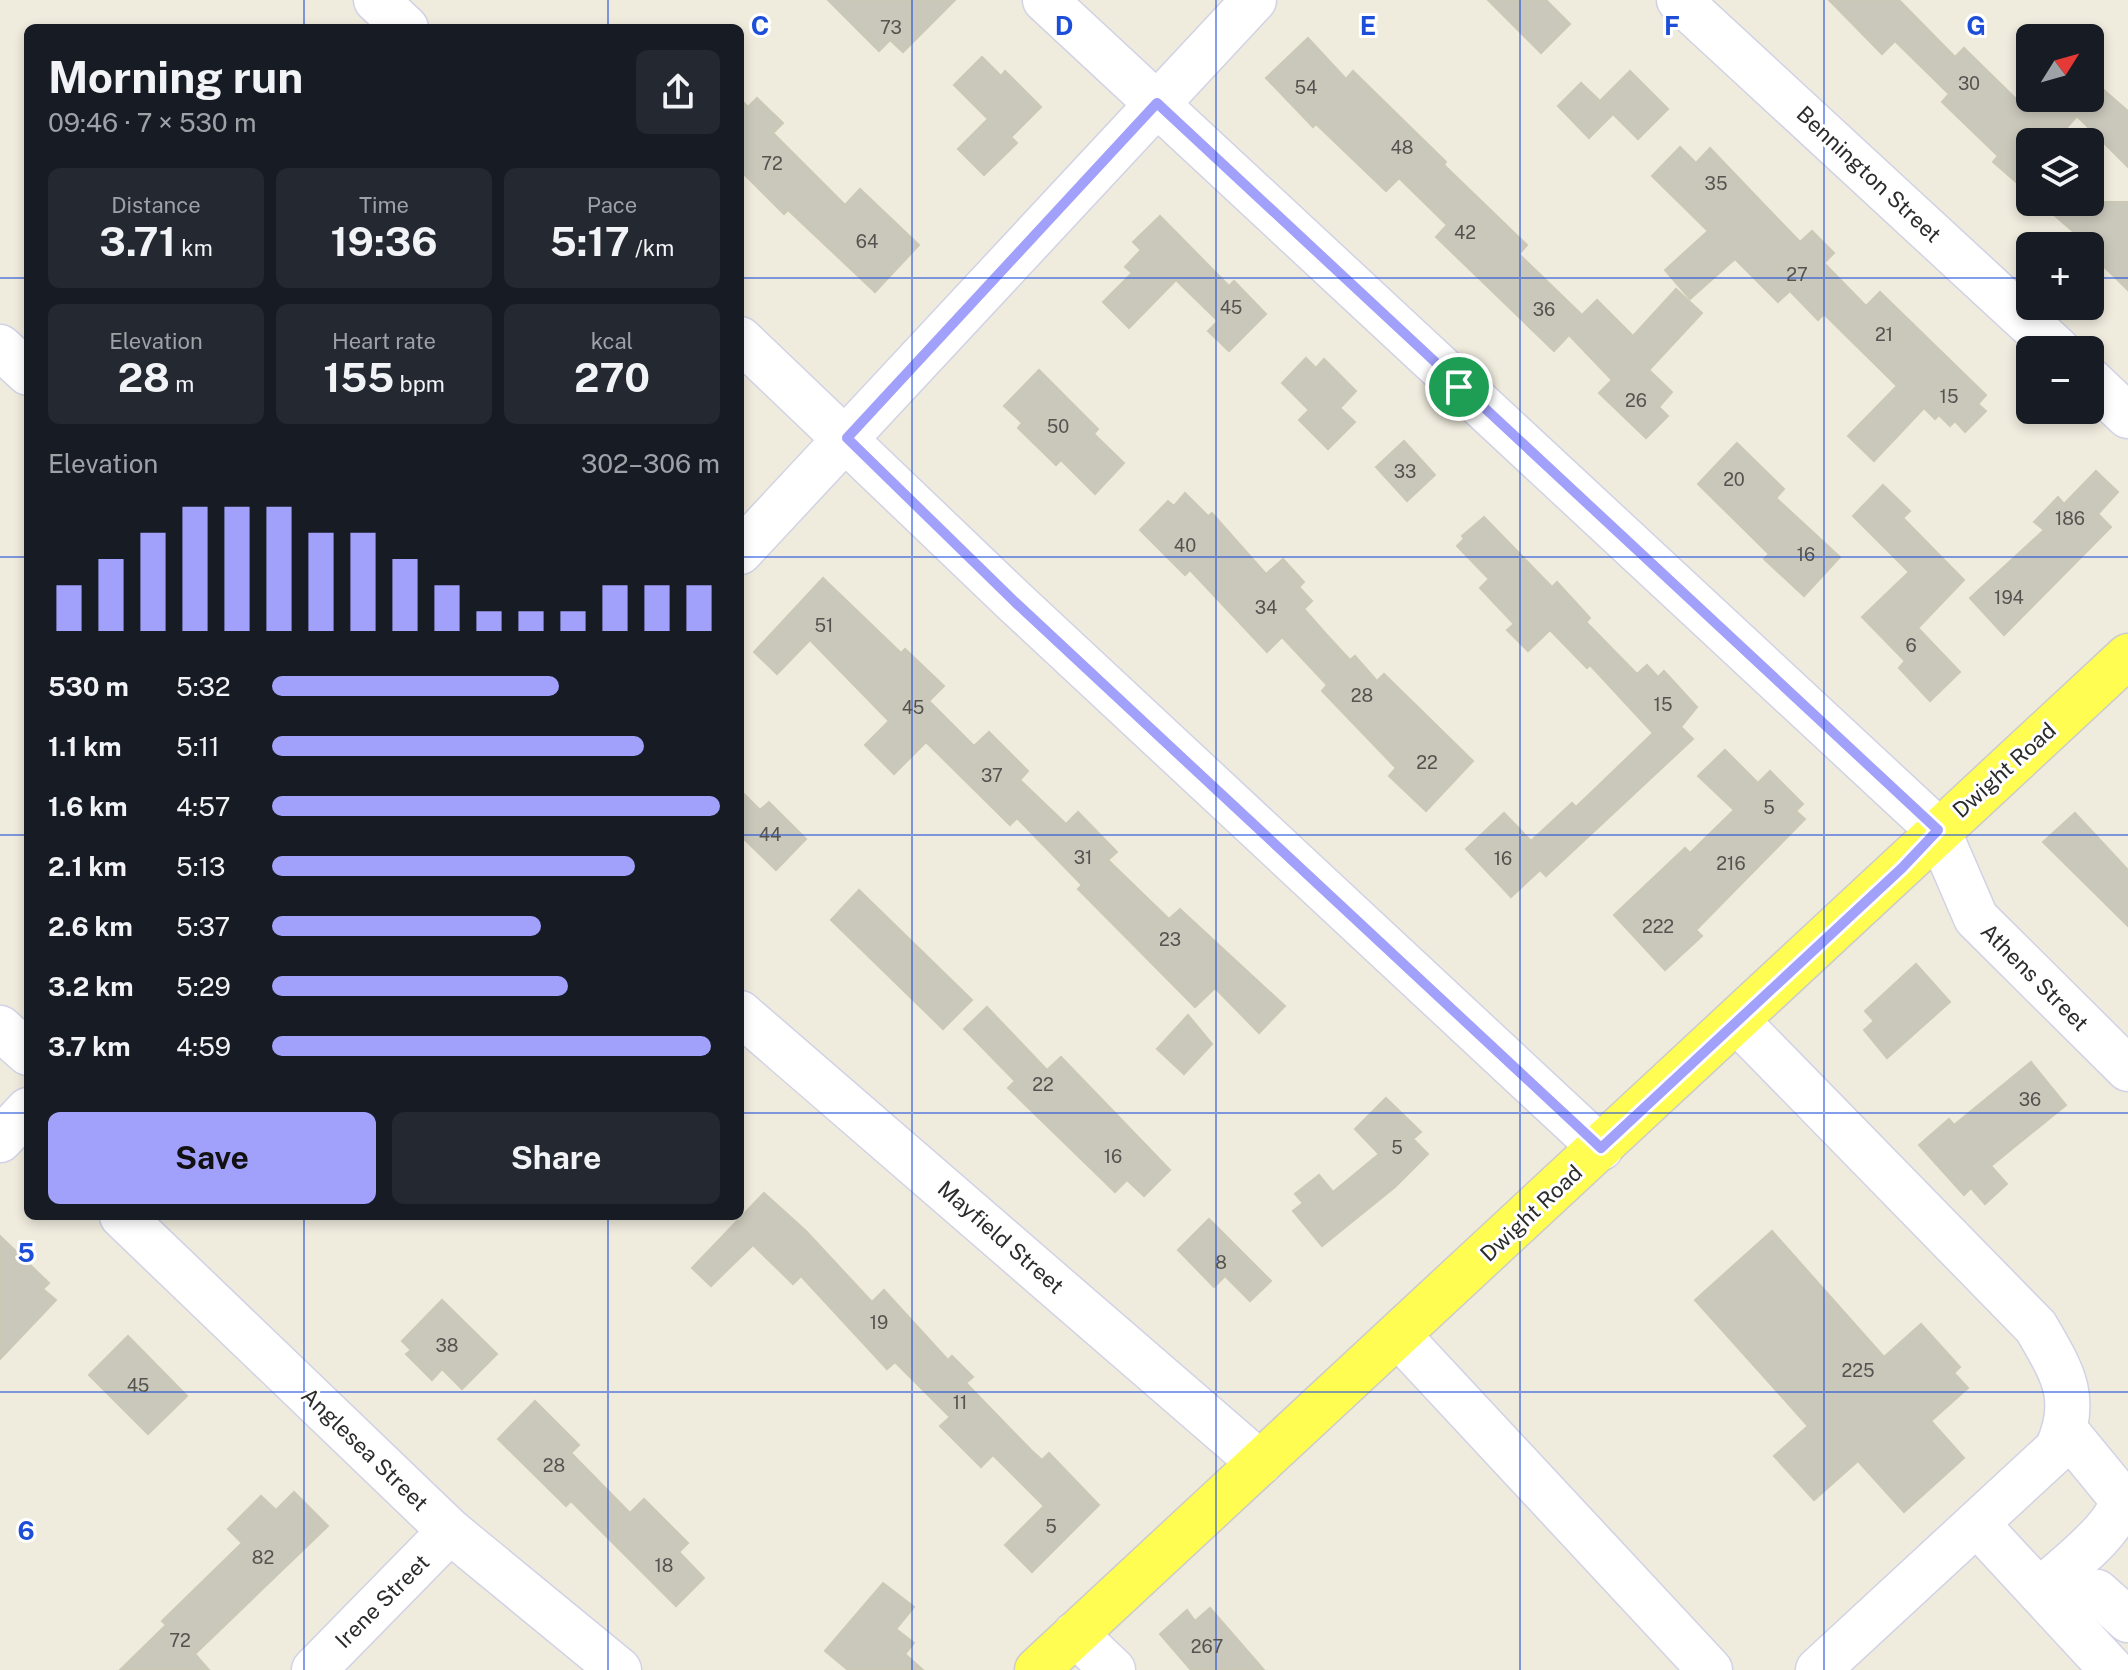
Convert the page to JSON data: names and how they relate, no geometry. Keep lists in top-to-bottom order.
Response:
{
  "streets": {
    "main road": ["Dwight Road"],
    "street": [
      "Bennington Street",
      "Athens Street",
      "Mayfield Street",
      "Anglesea Street",
      "Irene Street"
    ]
  },
  "crossings": [
    ["Dwight Road", "Athens Street"],
    ["Dwight Road", "Mayfield Street"],
    ["Anglesea Street", "Irene Street"]
  ],
  "house_numbers": [
    "73",
    "30",
    "54",
    "48",
    "72",
    "35",
    "42",
    "64",
    "27",
    "45",
    "36",
    "21",
    "15",
    "26",
    "50",
    "33",
    "20",
    "186",
    "40",
    "16",
    "194",
    "34",
    "51",
    "6",
    "28",
    "15",
    "45",
    "22",
    "37",
    "5",
    "44",
    "31",
    "16",
    "216",
    "222",
    "23",
    "22",
    "36",
    "5",
    "16",
    "8",
    "19",
    "38",
    "225",
    "45",
    "11",
    "28",
    "5",
    "82",
    "18",
    "72",
    "267"
  ],
  "north": "top right",
  "page": {
    "map_buttons": ["+", "−"],
    "heading": ["Morning run", "09:46 · 7 × 530 m"],
    "stats": [
      ["Distance", "3.71 km"],
      ["Time", "19:36"],
      ["Pace", "5:17 /km"],
      ["Elevation", "28 m"],
      ["Heart rate", "155 bpm"],
      ["kcal", "270"]
    ],
    "chart": ["Elevation", "302–306 m"],
    "list": [
      {
        "name": "530 m",
        "note": "5:32"
      },
      {
        "name": "1.1 km",
        "note": "5:11"
      },
      {
        "name": "1.6 km",
        "note": "4:57"
      },
      {
        "name": "2.1 km",
        "note": "5:13"
      },
      {
        "name": "2.6 km",
        "note": "5:37"
      },
      {
        "name": "3.2 km",
        "note": "5:29"
      },
      {
        "name": "3.7 km",
        "note": "4:59"
      }
    ],
    "buttons": ["Save", "Share"]
  },
  "grid": {
    "columns": [
      "C",
      "D",
      "E",
      "F",
      "G"
    ],
    "rows": ["5", "6"]
  }
}
